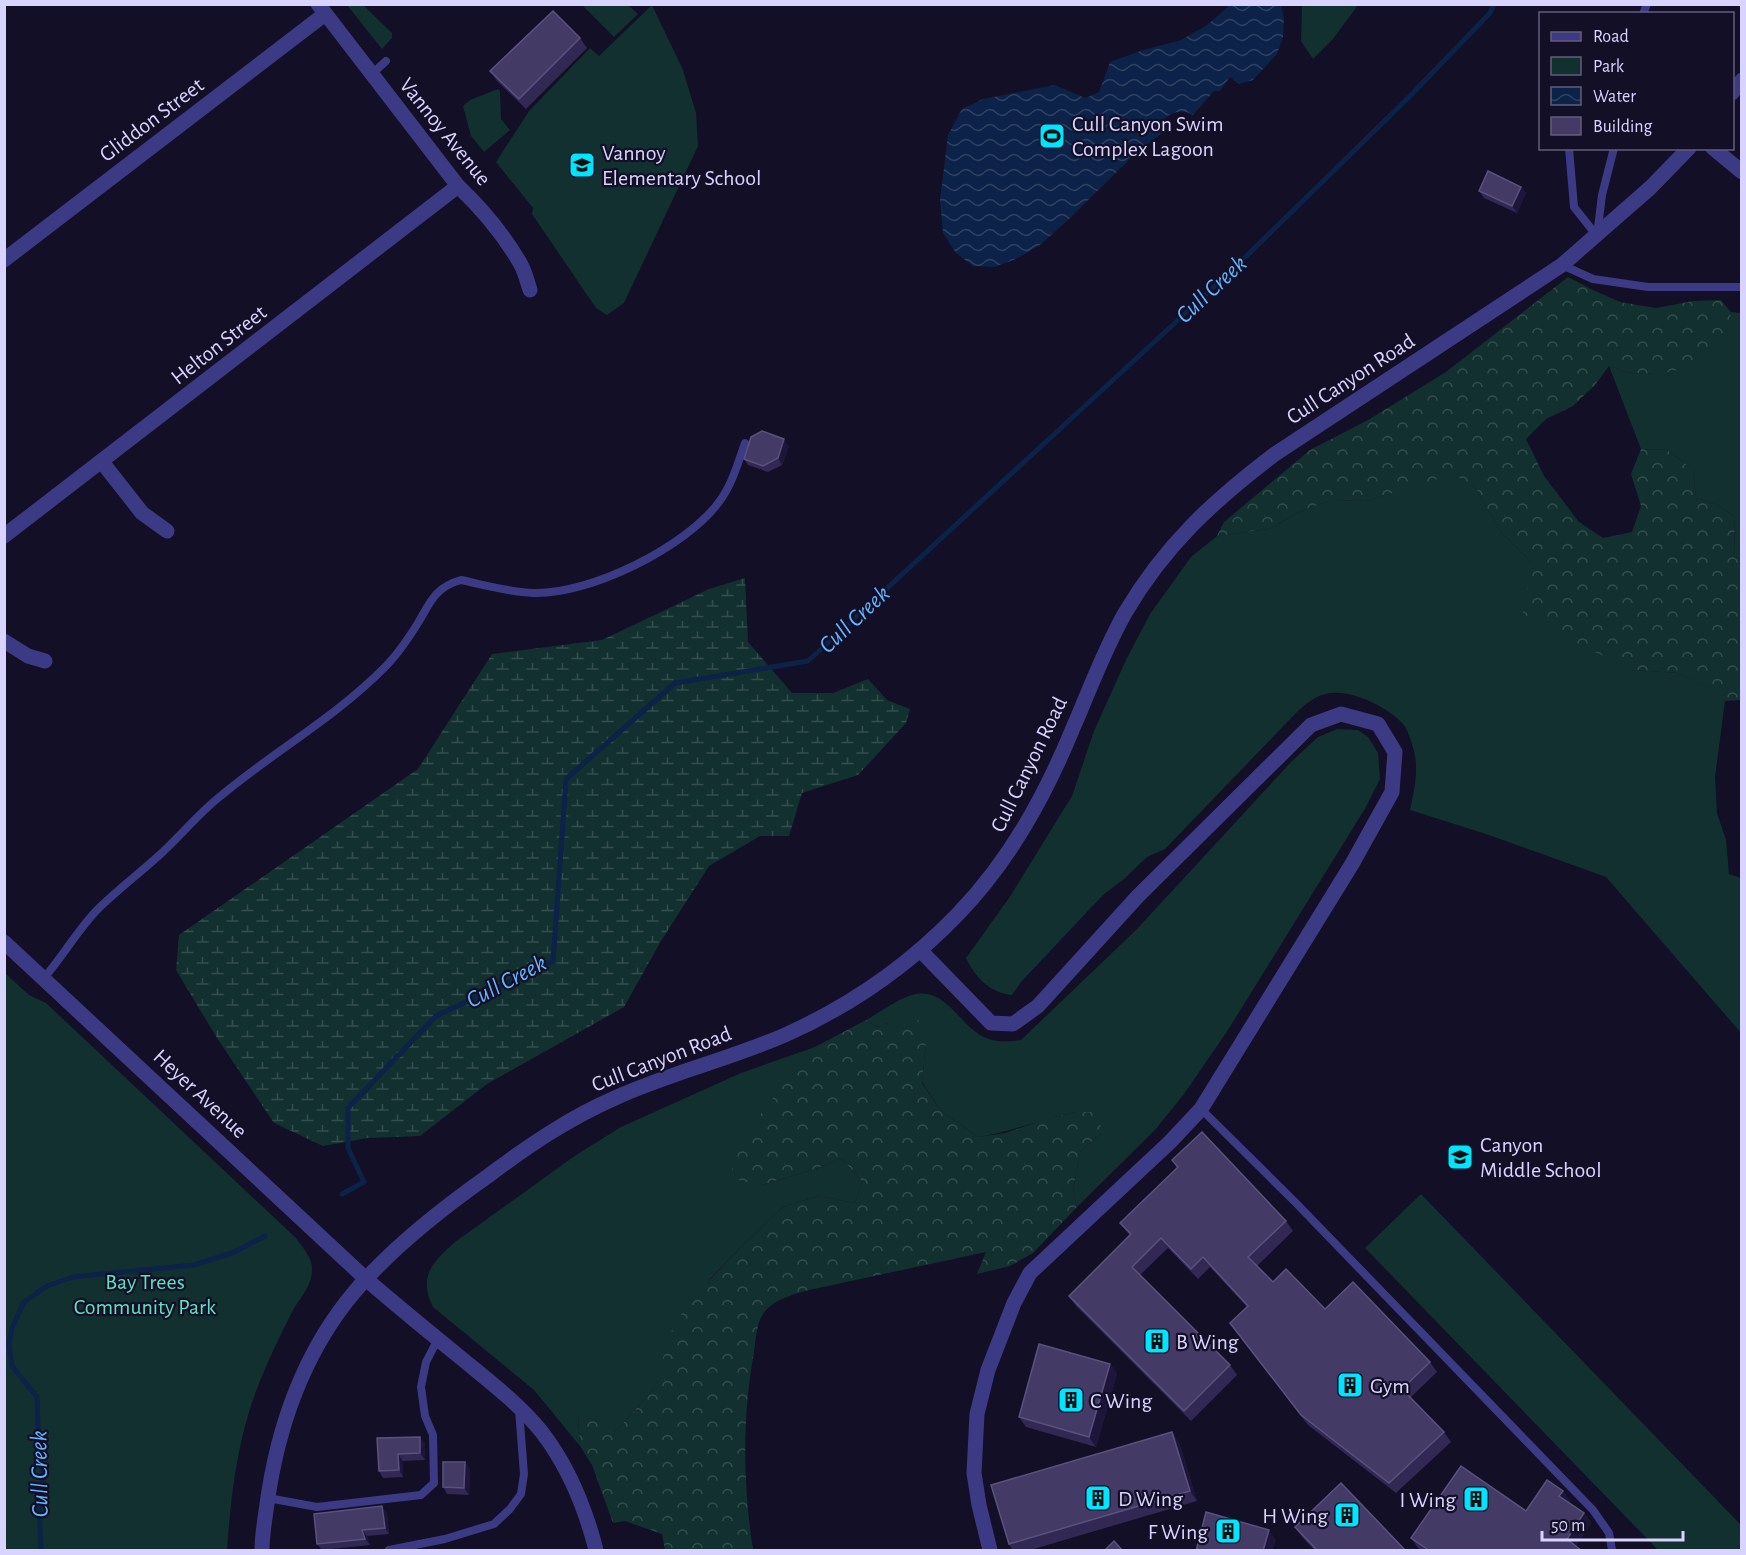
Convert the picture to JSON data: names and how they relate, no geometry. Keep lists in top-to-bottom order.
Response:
{
  "streets": {
    "street": [
      "Gliddon Street",
      "Vannoy Avenue",
      "Helton Street",
      "Cull Canyon Road",
      "Heyer Avenue"
    ]
  },
  "crossings": [
    ["Gliddon Street", "Vannoy Avenue"],
    ["Vannoy Avenue", "Helton Street"],
    ["Cull Canyon Road", "Heyer Avenue"]
  ],
  "water": ["Cull Creek"],
  "parks": ["Bay Trees Community Park"],
  "places": {
    "sports": ["Cull Canyon Swim Complex Lagoon"],
    "school or university": ["Vannoy Elementary School", "Canyon Middle School"],
    "building": [
      "B Wing",
      "Gym",
      "C Wing",
      "D Wing",
      "I Wing",
      "H Wing",
      "F Wing"
    ]
  },
  "legend": [
    "Road",
    "Park",
    "Water",
    "Building"
  ],
  "scale_bar": "50 m"
}
